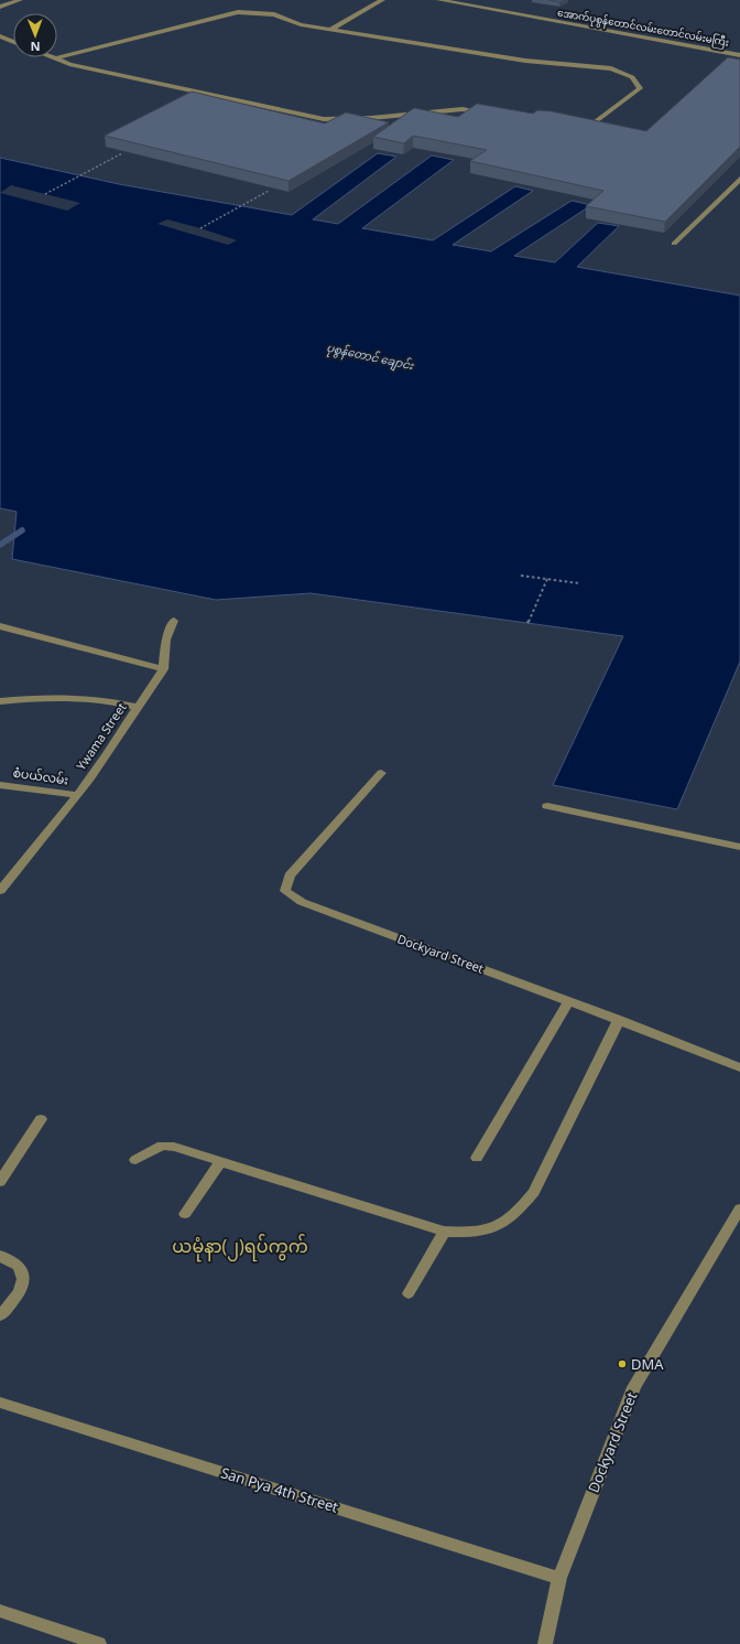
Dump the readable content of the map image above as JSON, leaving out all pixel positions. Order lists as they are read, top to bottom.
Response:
{
  "streets": {
    "street": [
      "အောက်ပုစွန်တောင်လမ်းတောင်လမ်းမကြီး",
      "Ywama Street",
      "စံပယ်လမ်း",
      "Dockyard Street",
      "San Pya 4th Street"
    ]
  },
  "crossings": [
    ["Ywama Street", "စံပယ်လမ်း"],
    ["Dockyard Street", "San Pya 4th Street"]
  ],
  "districts": ["ယမုံနာ(၂)ရပ်ကွက်"],
  "water": ["ပုစွန်တောင် ချောင်း"],
  "places": ["DMA"],
  "north": "bottom"
}
